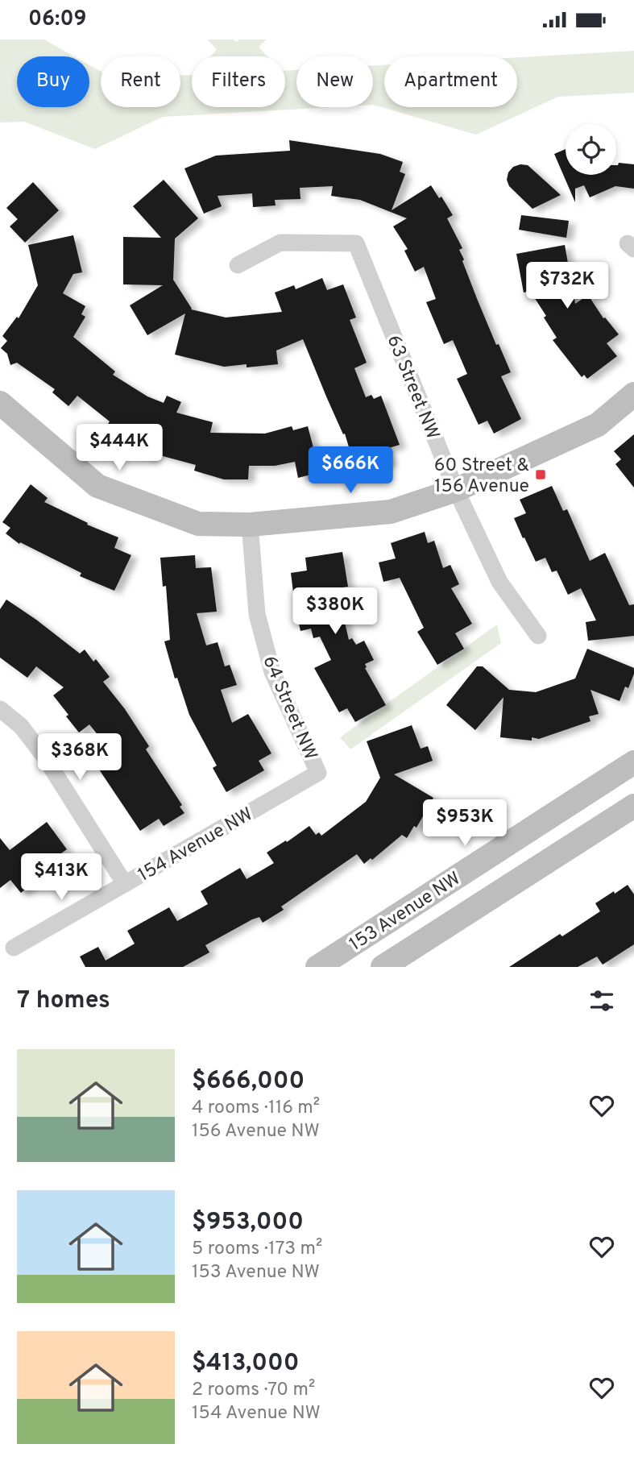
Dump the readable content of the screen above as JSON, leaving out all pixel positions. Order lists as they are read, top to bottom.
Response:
{
  "streets": {
    "street": [
      "63 Street NW",
      "64 Street NW",
      "154 Avenue NW",
      "153 Avenue NW"
    ]
  },
  "crossings": [
    ["64 Street NW", "154 Avenue NW"]
  ],
  "places": {
    "transit": ["60 Street & 156 Avenue"]
  },
  "page": {
    "status": "06:09",
    "chip": [
      "Buy",
      "Rent",
      "Filters",
      "New",
      "Apartment"
    ],
    "price": [
      "$732K",
      "$444K",
      "$666K",
      "$380K",
      "$368K",
      "$953K",
      "$413K"
    ],
    "heading": "7 homes",
    "list": [
      {
        "name": "$666,000",
        "note": "4 rooms · 116 m² · 156 Avenue NW"
      },
      {
        "name": "$953,000",
        "note": "5 rooms · 173 m² · 153 Avenue NW"
      },
      {
        "name": "$413,000",
        "note": "2 rooms · 70 m² · 154 Avenue NW"
      }
    ]
  }
}
